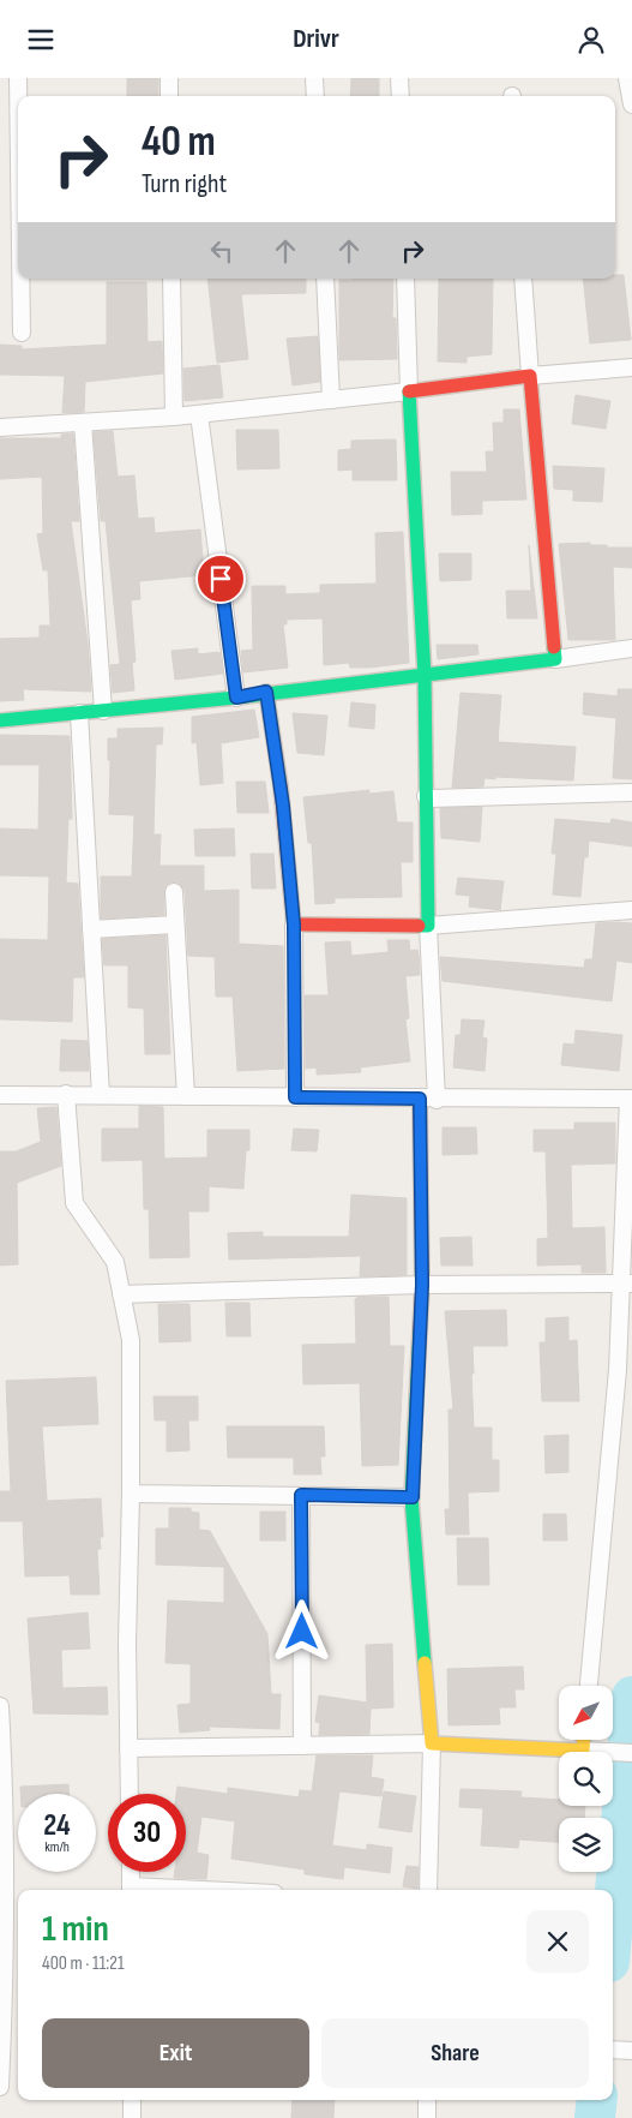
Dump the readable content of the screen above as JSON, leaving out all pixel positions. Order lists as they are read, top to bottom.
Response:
{
  "north": "bottom left",
  "page": {
    "header": "Drivr",
    "turn": ["40 m", "Turn right"],
    "speed": "24 km/h",
    "limit": "30",
    "heading": ["1 min", "400 m · 11:21"],
    "buttons": ["Exit", "Share"]
  }
}
